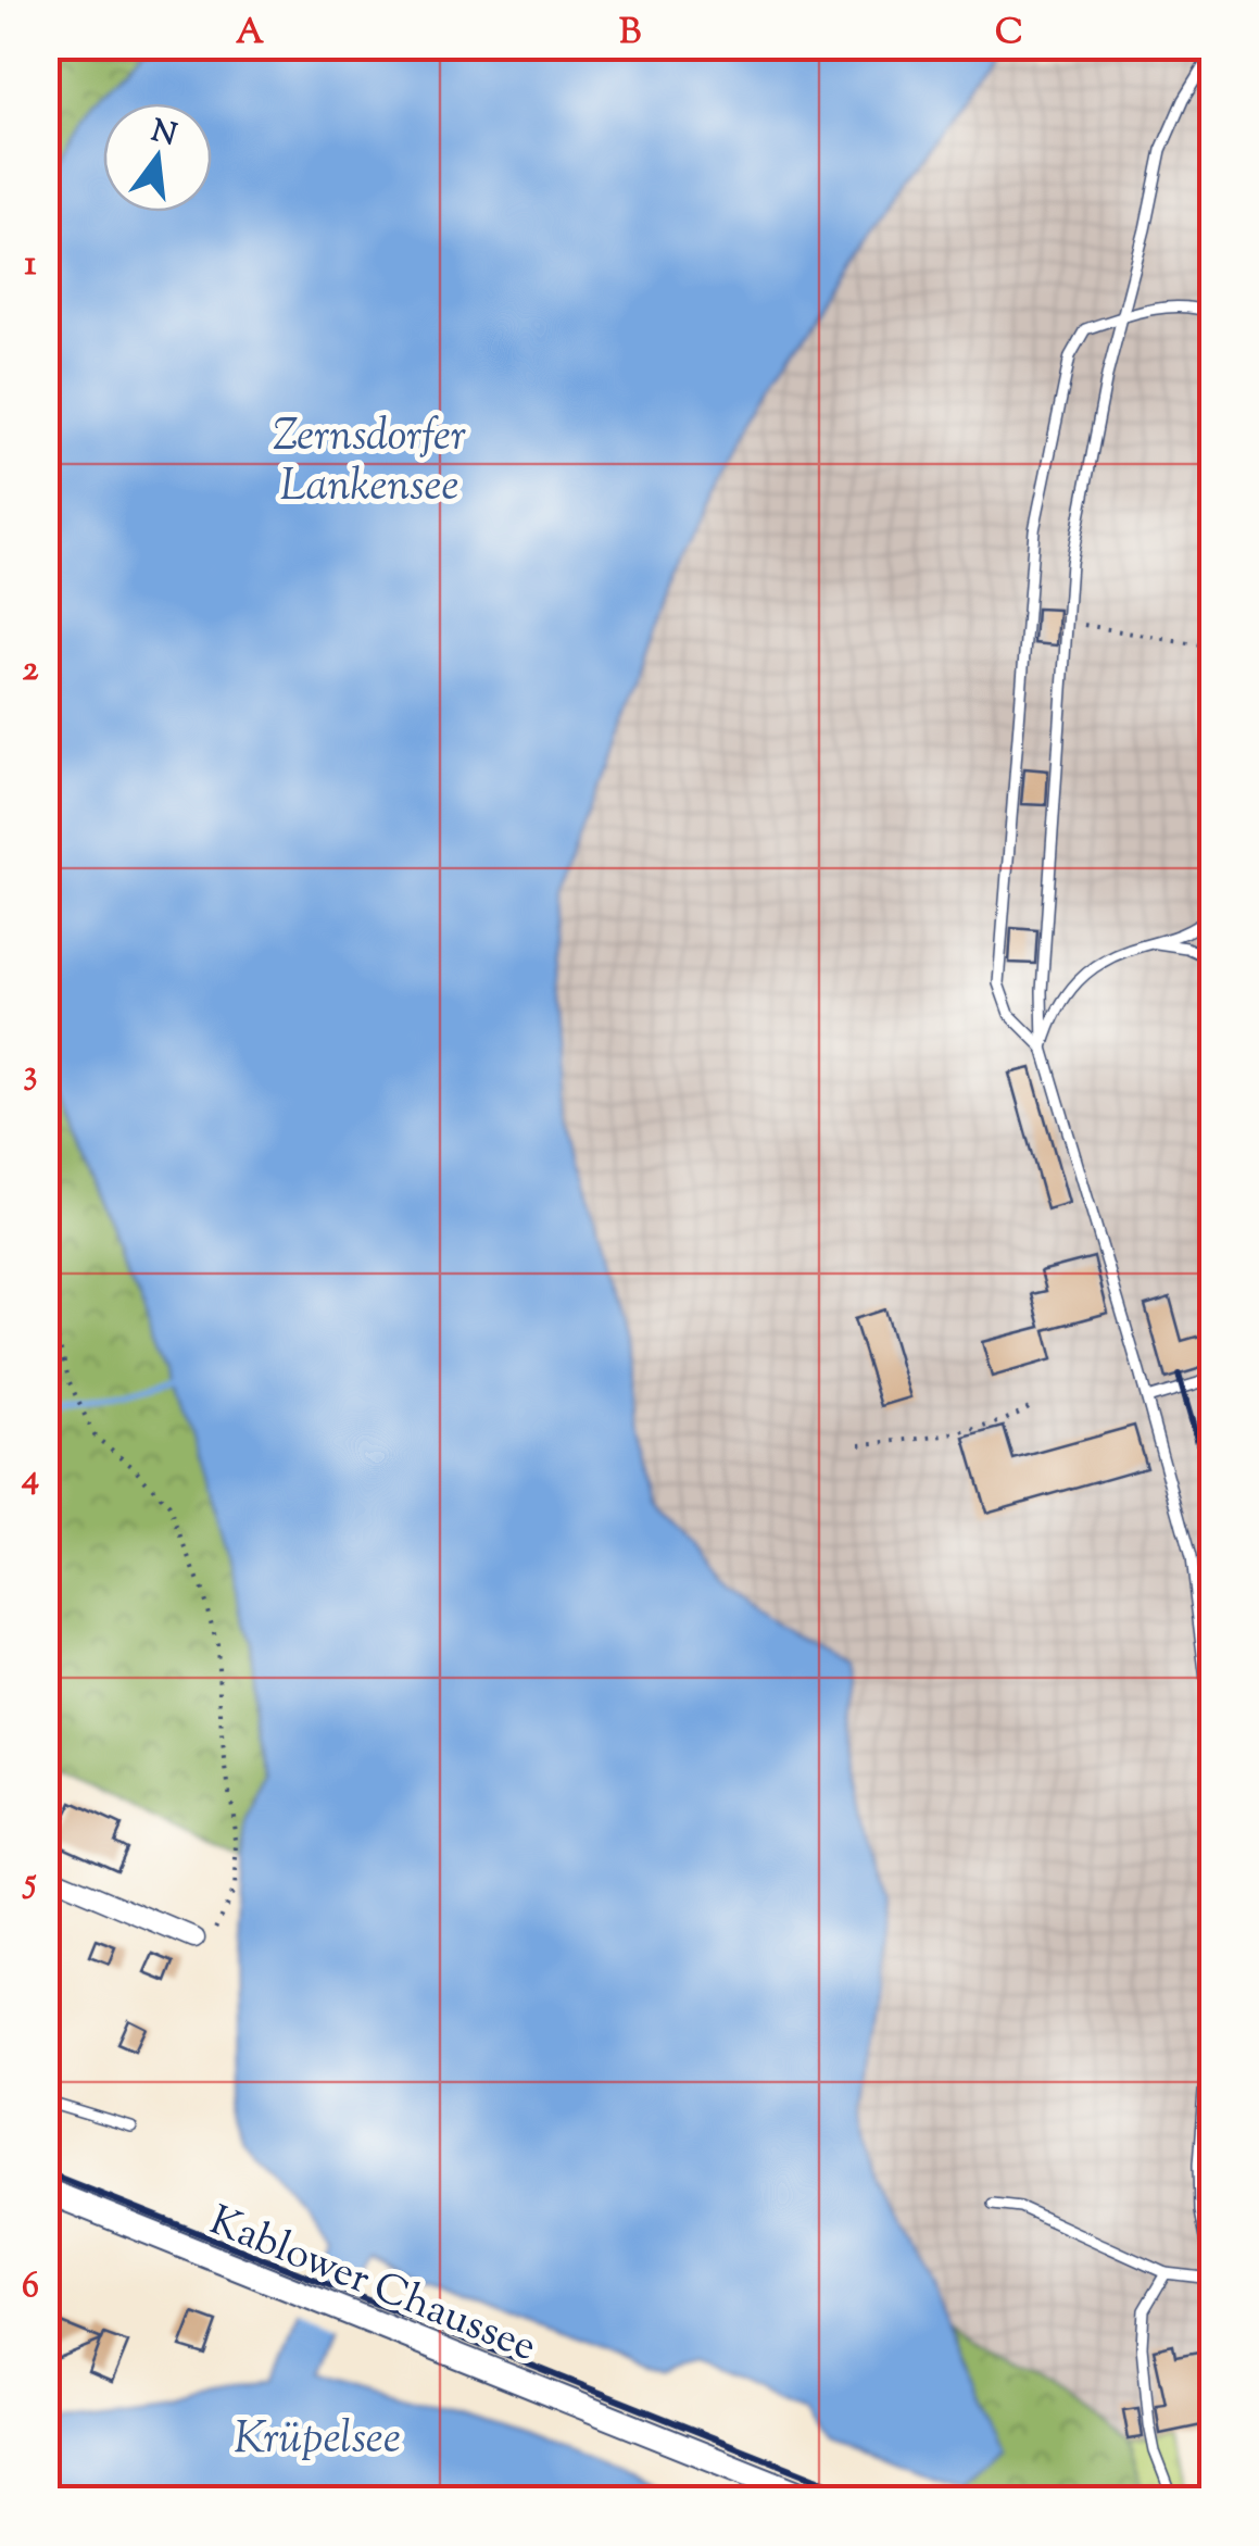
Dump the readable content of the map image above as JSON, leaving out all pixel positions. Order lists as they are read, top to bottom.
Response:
{
  "streets": {
    "street": ["Kablower Chaussee"]
  },
  "water": ["Zernsdorfer Lankensee", "Krüpelsee"],
  "north": "top",
  "grid": {
    "columns": ["A", "B", "C"],
    "rows": [
      "1",
      "2",
      "3",
      "4",
      "5",
      "6"
    ]
  }
}
